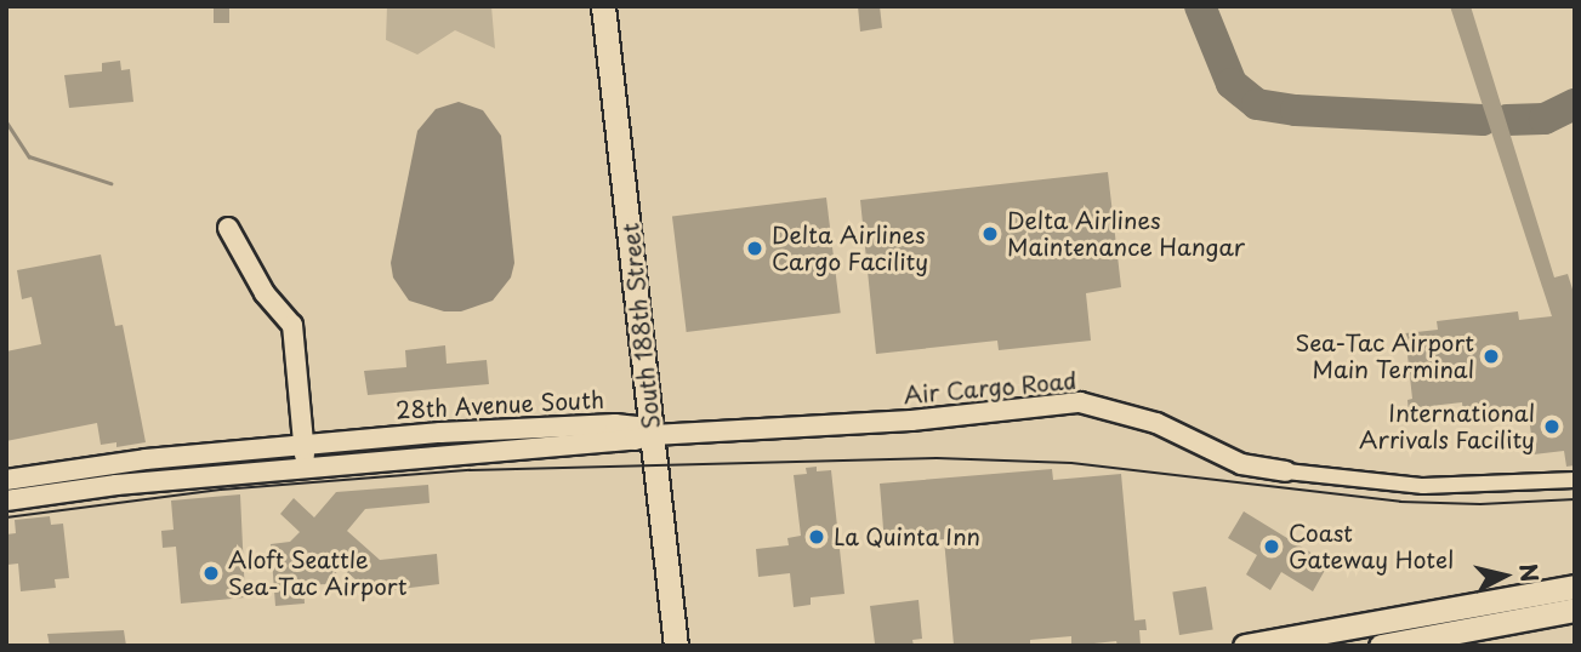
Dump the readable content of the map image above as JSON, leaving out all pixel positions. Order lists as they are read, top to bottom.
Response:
{
  "streets": {
    "main road": ["South 188th Street", "Air Cargo Road", "28th Avenue South"]
  },
  "crossings": [
    ["South 188th Street", "Air Cargo Road"],
    ["South 188th Street", "28th Avenue South"],
    ["Air Cargo Road", "28th Avenue South"]
  ],
  "places": [
    "Delta Airlines Maintenance Hangar",
    "Delta Airlines Cargo Facility",
    "Sea-Tac Airport Main Terminal",
    "International Arrivals Facility",
    "La Quinta Inn",
    "Coast Gateway Hotel",
    "Aloft Seattle Sea-Tac Airport"
  ],
  "north": "right"
}
